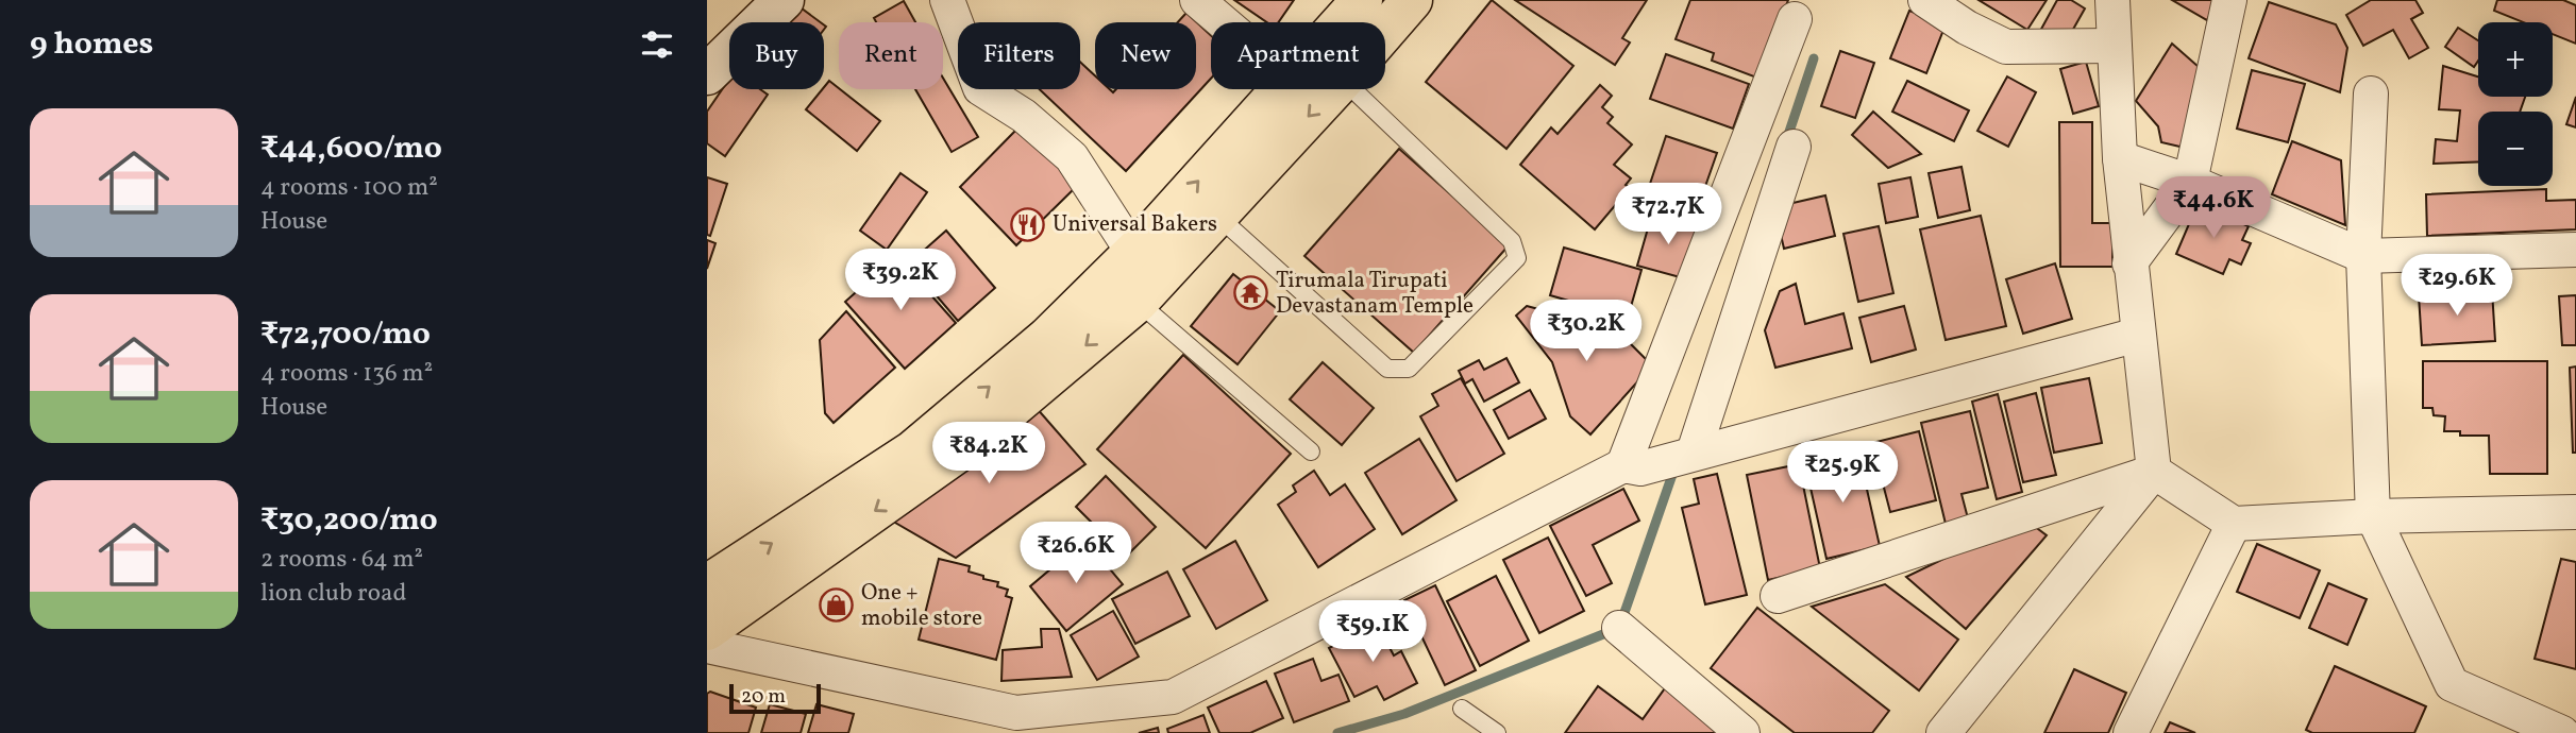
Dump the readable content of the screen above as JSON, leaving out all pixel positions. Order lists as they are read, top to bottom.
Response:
{
  "places": {
    "restaurant": ["Universal Bakers"],
    "temple": ["Tirumala Tirupati Devastanam Temple"],
    "shop": ["One + mobile store"]
  },
  "scale_bar": "20 m",
  "page": {
    "heading": "9 homes",
    "map_buttons": ["+", "−"],
    "chip": [
      "Buy",
      "Rent",
      "Filters",
      "New",
      "Apartment"
    ],
    "list": [
      {
        "name": "₹44,600/mo",
        "note": "4 rooms · 100 m² · House"
      },
      {
        "name": "₹72,700/mo",
        "note": "4 rooms · 136 m² · House"
      },
      {
        "name": "₹30,200/mo",
        "note": "2 rooms · 64 m² · lion club road"
      }
    ],
    "price": [
      "₹44.6K",
      "₹72.7K",
      "₹39.2K",
      "₹29.6K",
      "₹30.2K",
      "₹84.2K",
      "₹25.9K",
      "₹26.6K",
      "₹59.1K"
    ],
    "scale": "20 m"
  }
}
